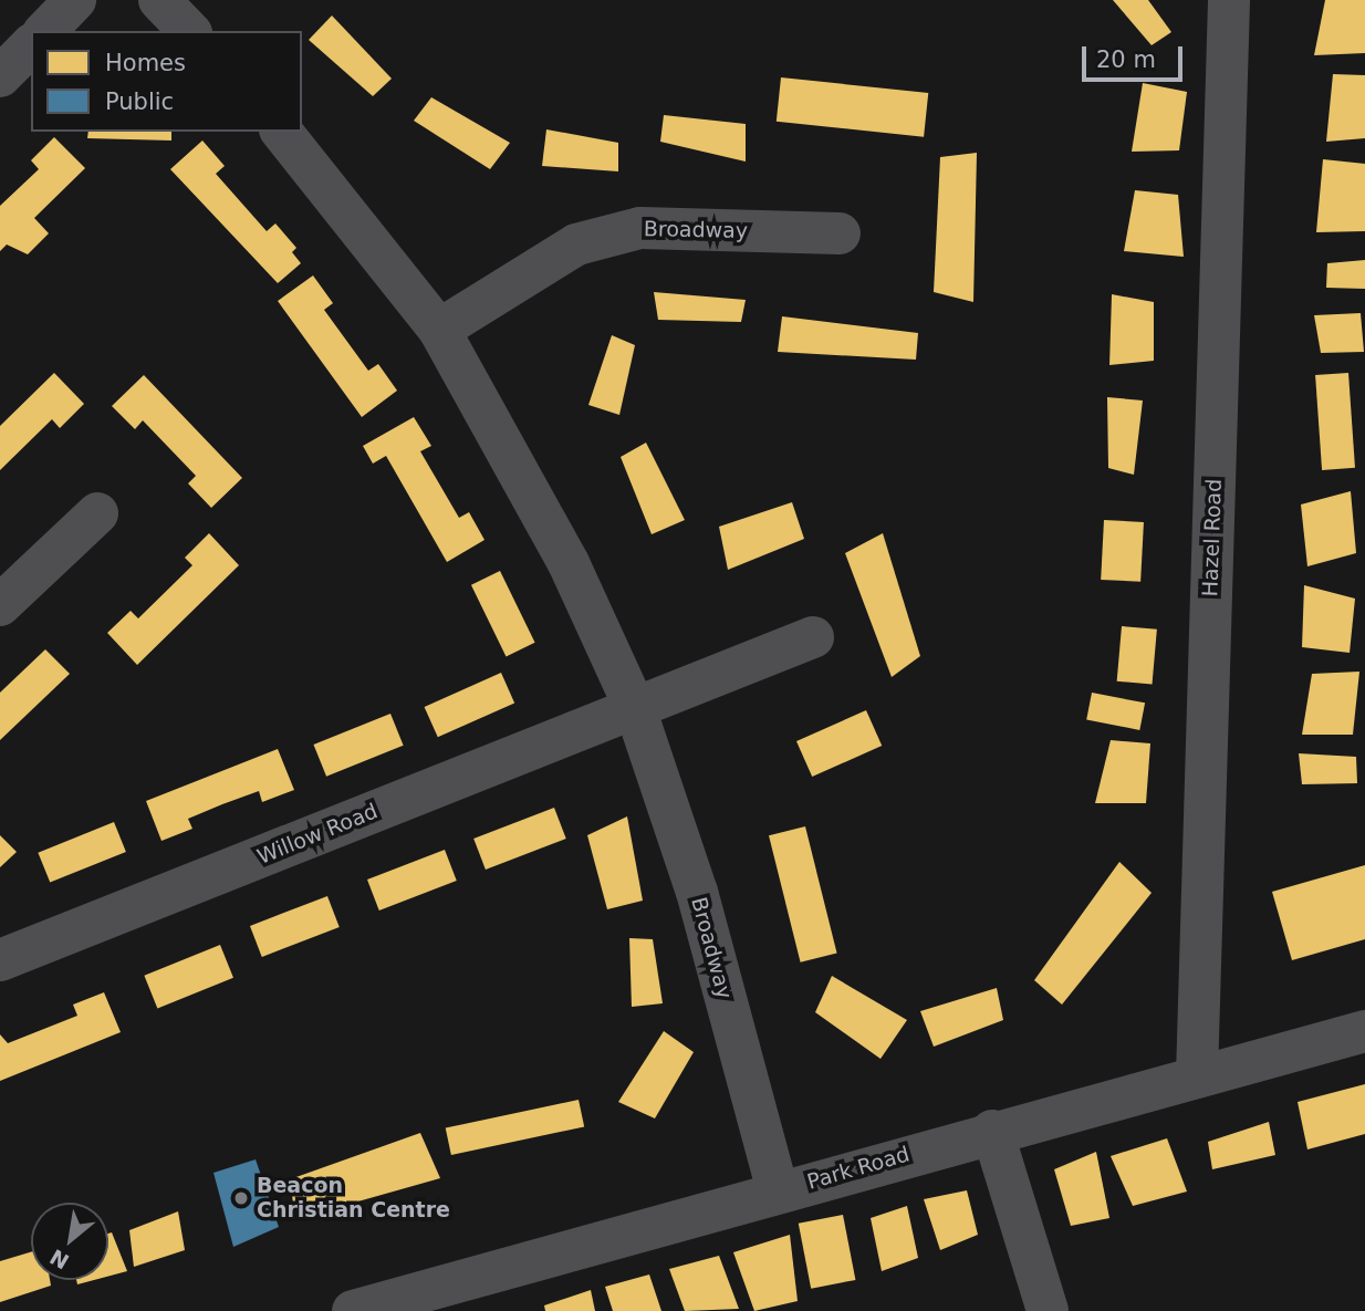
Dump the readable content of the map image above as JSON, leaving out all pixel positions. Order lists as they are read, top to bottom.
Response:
{
  "streets": {
    "street": [
      "Broadway",
      "Hazel Road",
      "Willow Road",
      "Park Road"
    ]
  },
  "crossings": [
    ["Broadway", "Willow Road"],
    ["Broadway", "Park Road"],
    ["Hazel Road", "Park Road"]
  ],
  "places": ["Beacon Christian Centre"],
  "legend": ["Homes", "Public"],
  "scale_bar": "20 m",
  "north": "bottom left"
}
